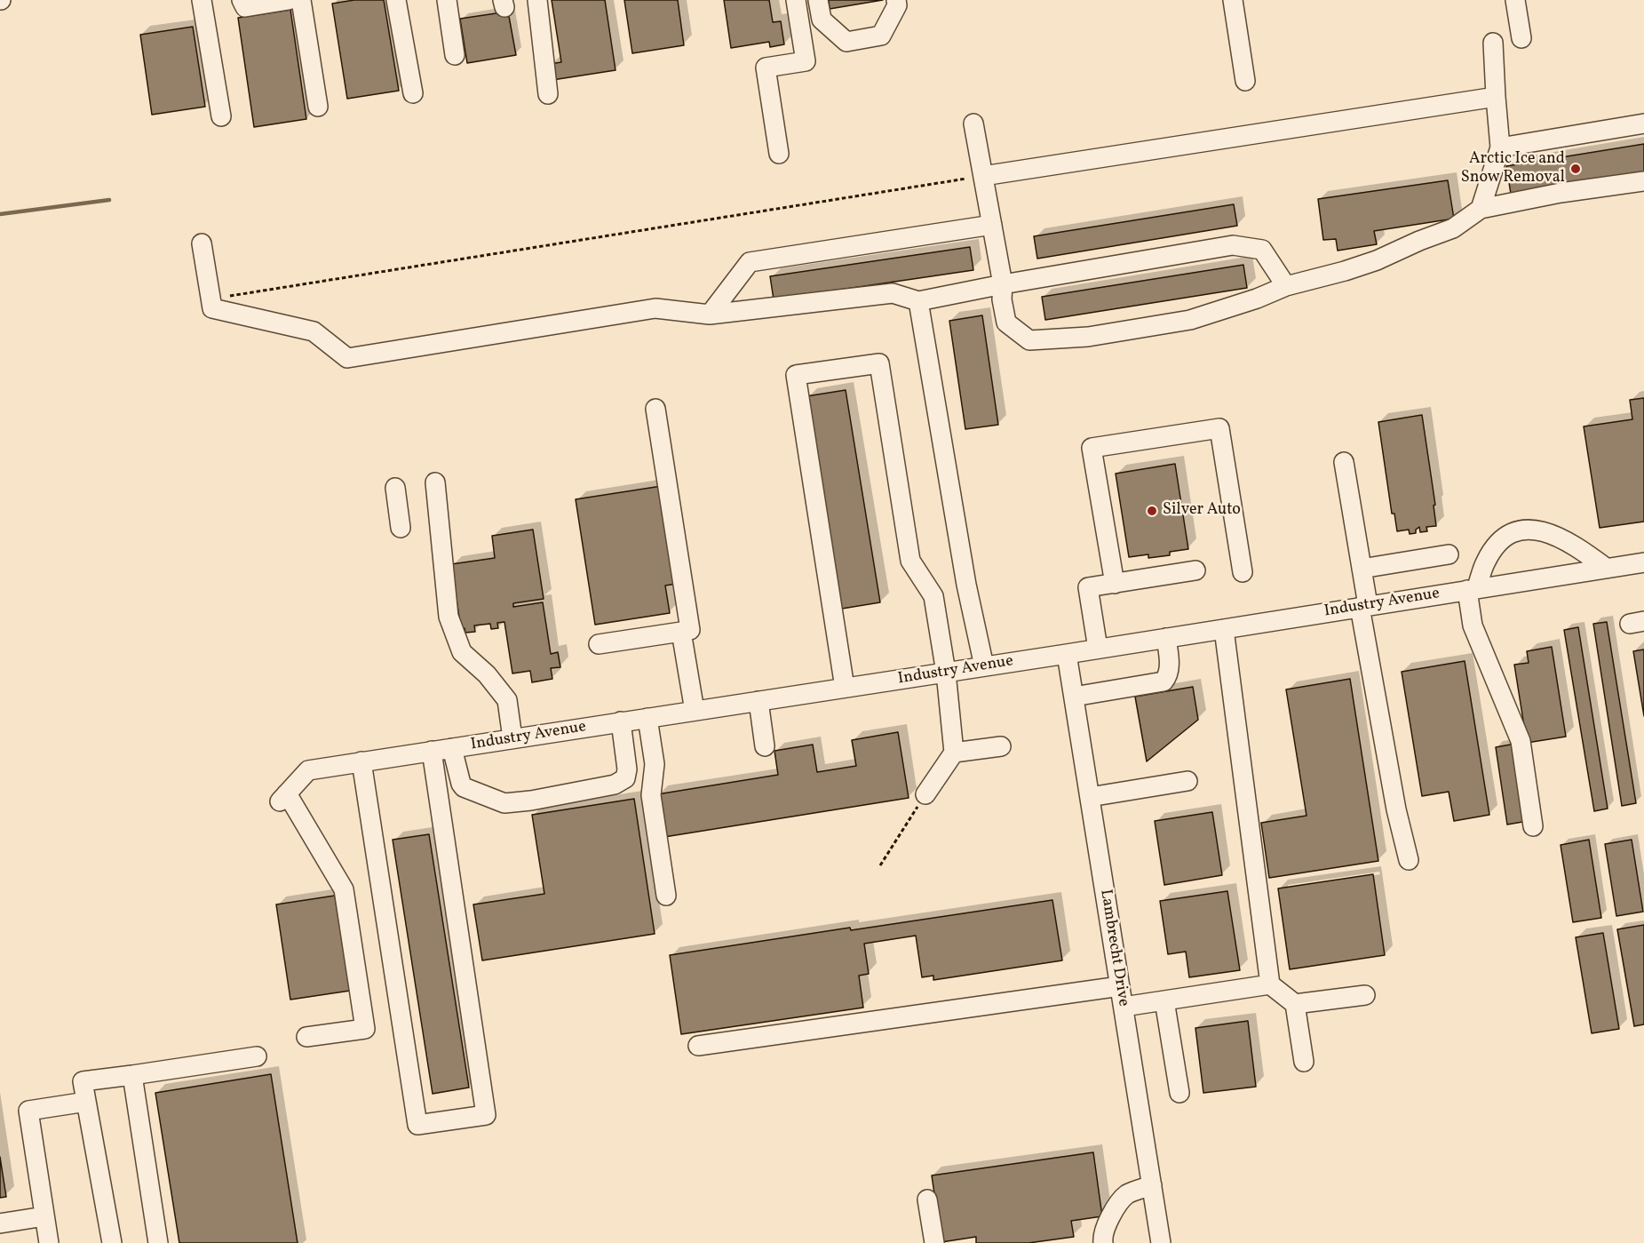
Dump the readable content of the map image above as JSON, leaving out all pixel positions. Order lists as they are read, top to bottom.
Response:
{
  "streets": {
    "street": ["Industry Avenue", "Lambrecht Drive"]
  },
  "crossings": [
    ["Industry Avenue", "Lambrecht Drive"]
  ],
  "places": ["Arctic Ice and Snow Removal", "Silver Auto"]
}
